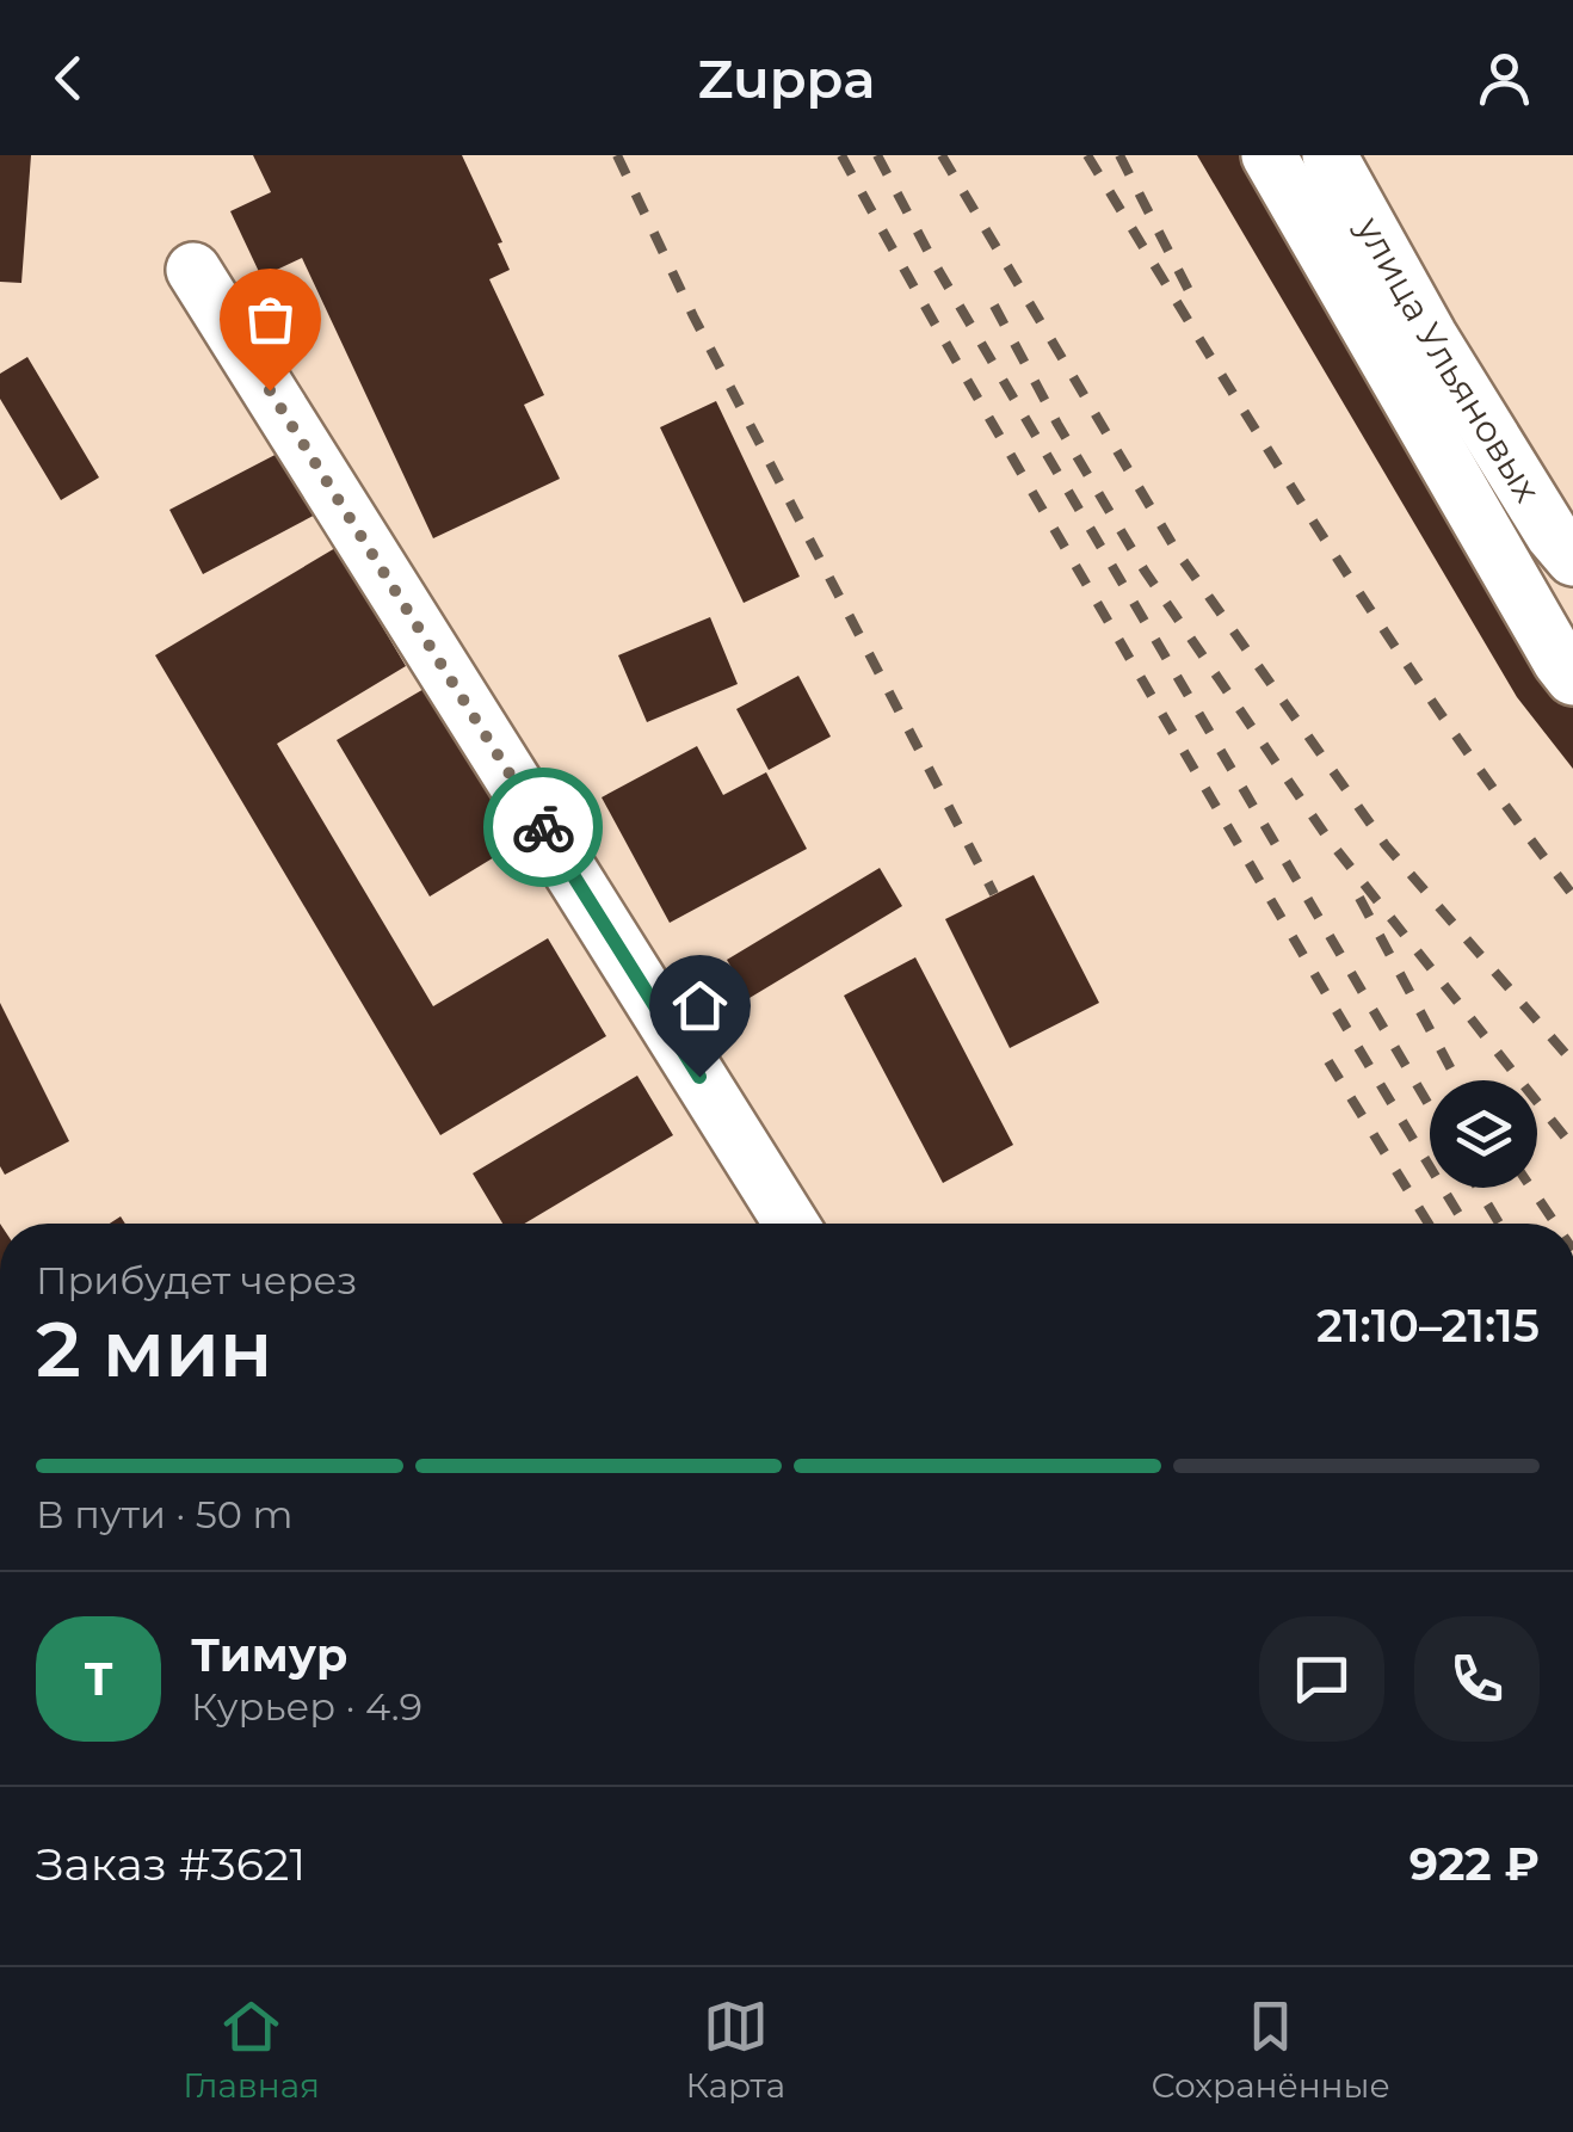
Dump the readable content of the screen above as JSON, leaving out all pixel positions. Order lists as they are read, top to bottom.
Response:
{
  "streets": {
    "street": ["улица Ульяновых"]
  },
  "page": {
    "header": "Zuppa",
    "heading": ["2 мин", "Прибудет через", "21:10–21:15"],
    "panel": [
      "Тимур",
      "Курьер · 4.9",
      "Заказ #3621",
      "922 ₽"
    ],
    "bar": "В пути · 50 m",
    "round": "Т",
    "tabs": ["Главная", "Карта", "Сохранённые"]
  }
}
